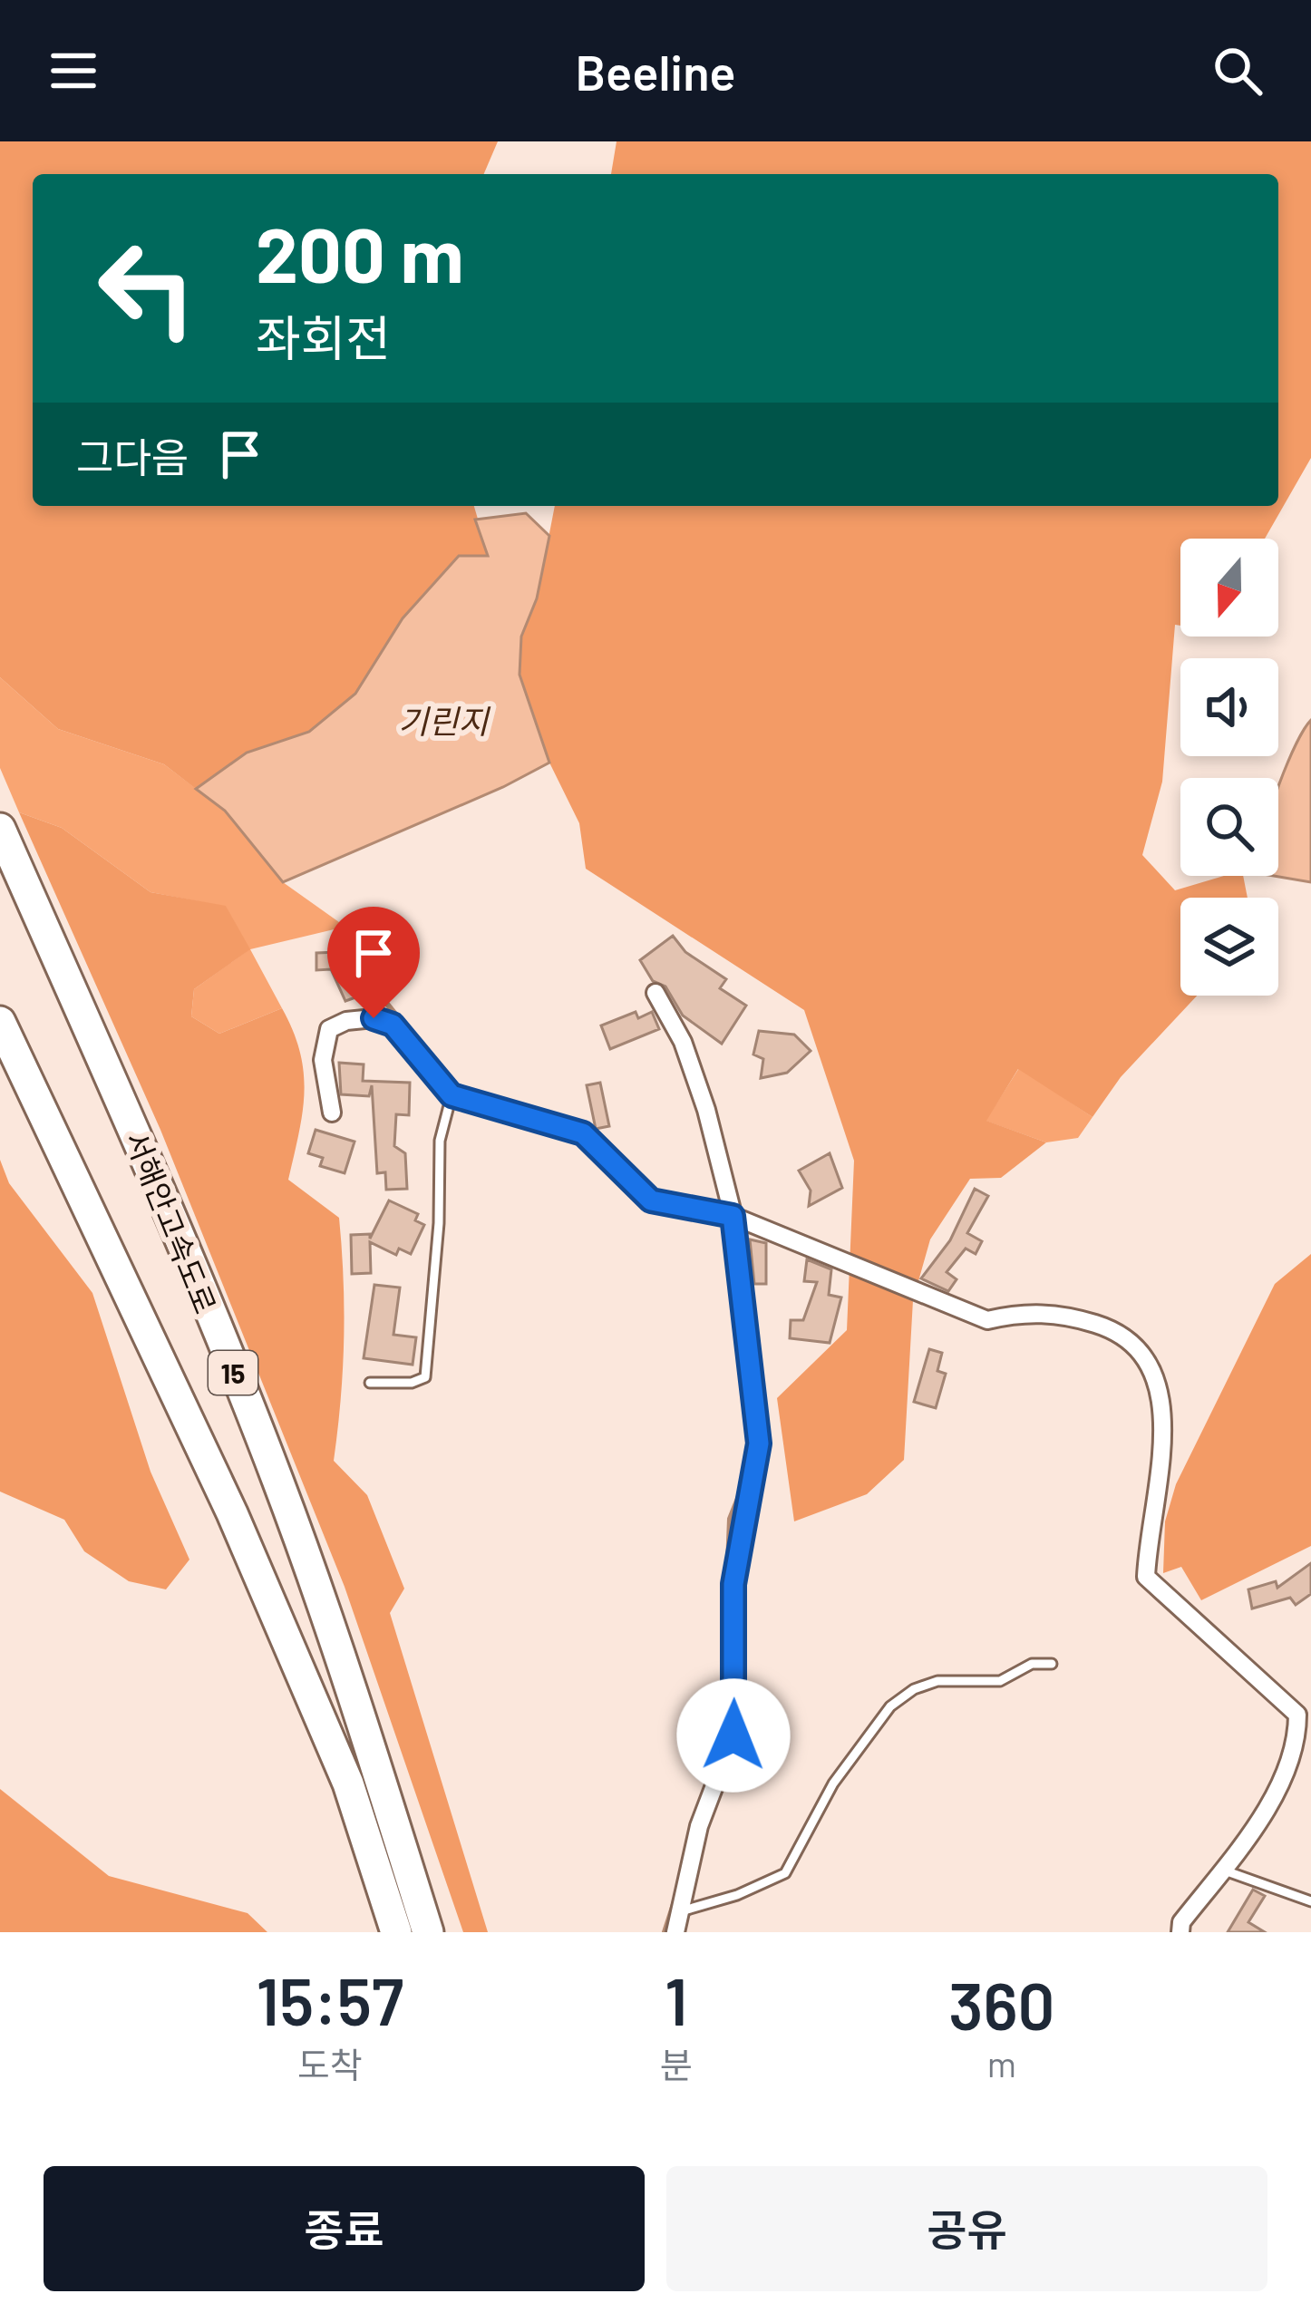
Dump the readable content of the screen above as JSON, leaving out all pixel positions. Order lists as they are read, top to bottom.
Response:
{
  "streets": {
    "highway": ["서해안고속도로", "15"]
  },
  "water": ["기린지"],
  "north": "bottom",
  "page": {
    "header": "Beeline",
    "turn": ["200 m", "좌회전"],
    "then": "그다음",
    "eta": [
      "15:57",
      "도착",
      "1",
      "분",
      "360",
      "m"
    ],
    "buttons": ["종료", "공유"]
  }
}
